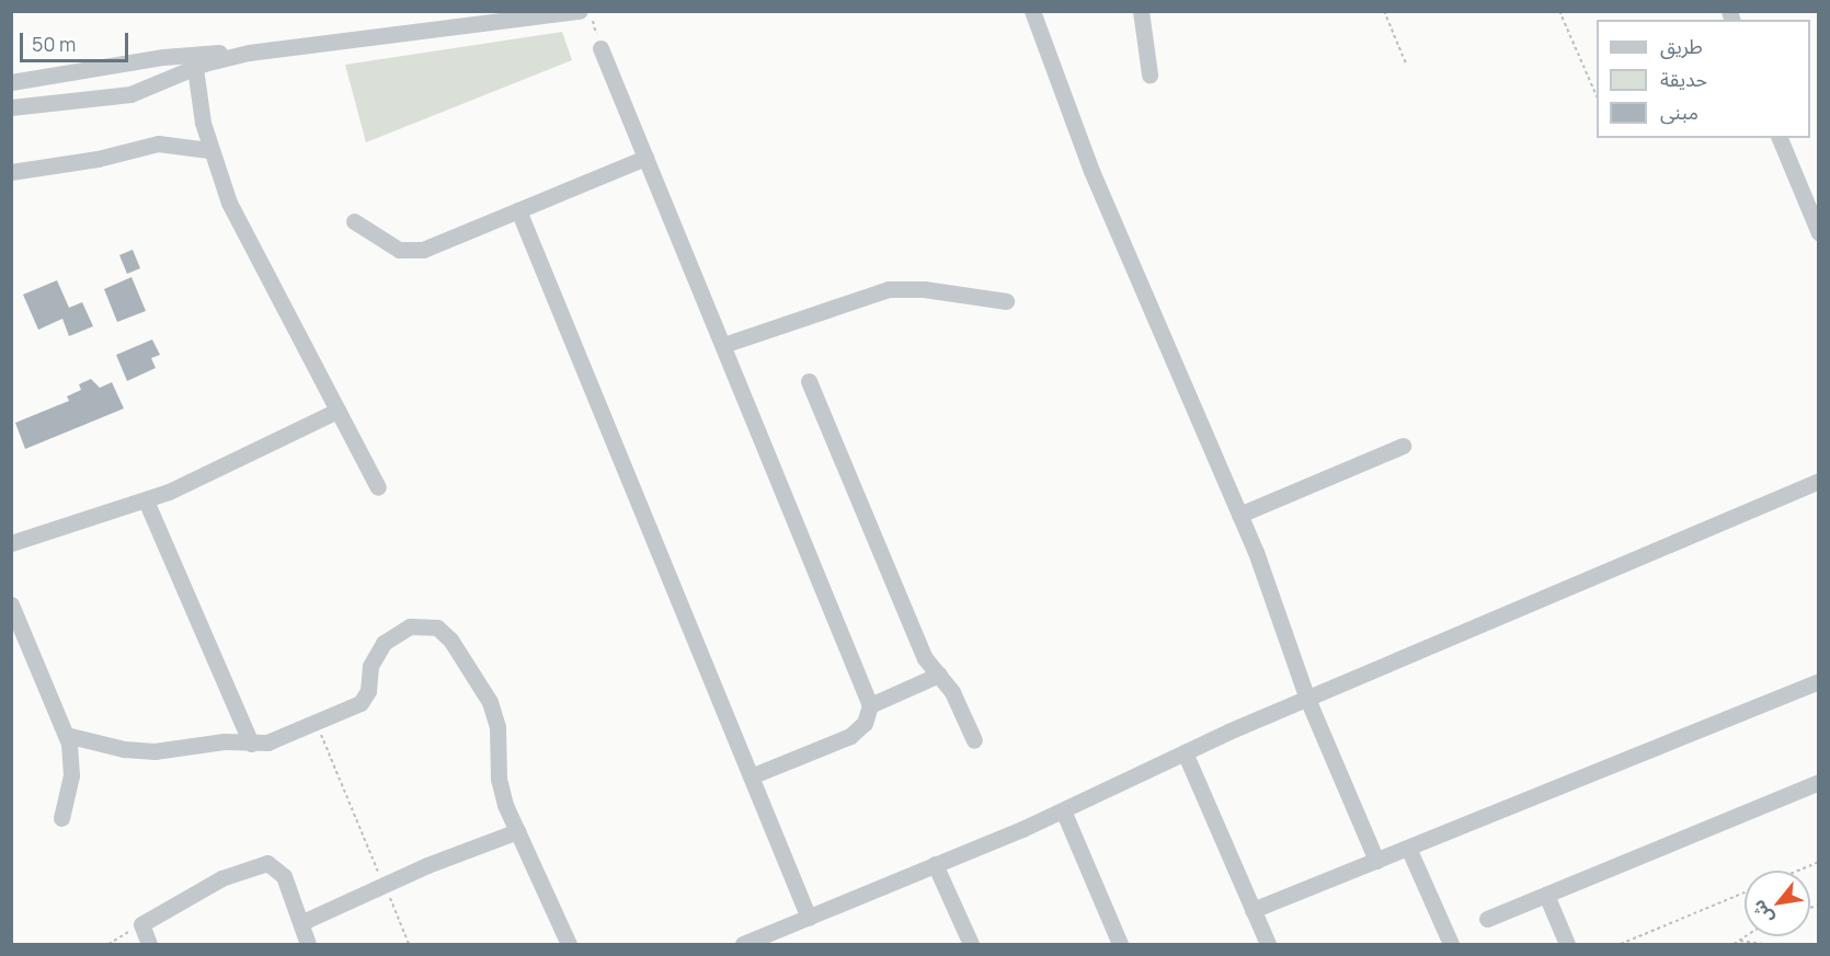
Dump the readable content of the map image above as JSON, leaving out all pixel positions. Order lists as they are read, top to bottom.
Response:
{
  "legend": ["طريق", "حديقة", "مبنى"],
  "scale_bar": "50 m",
  "north": "bottom left"
}
